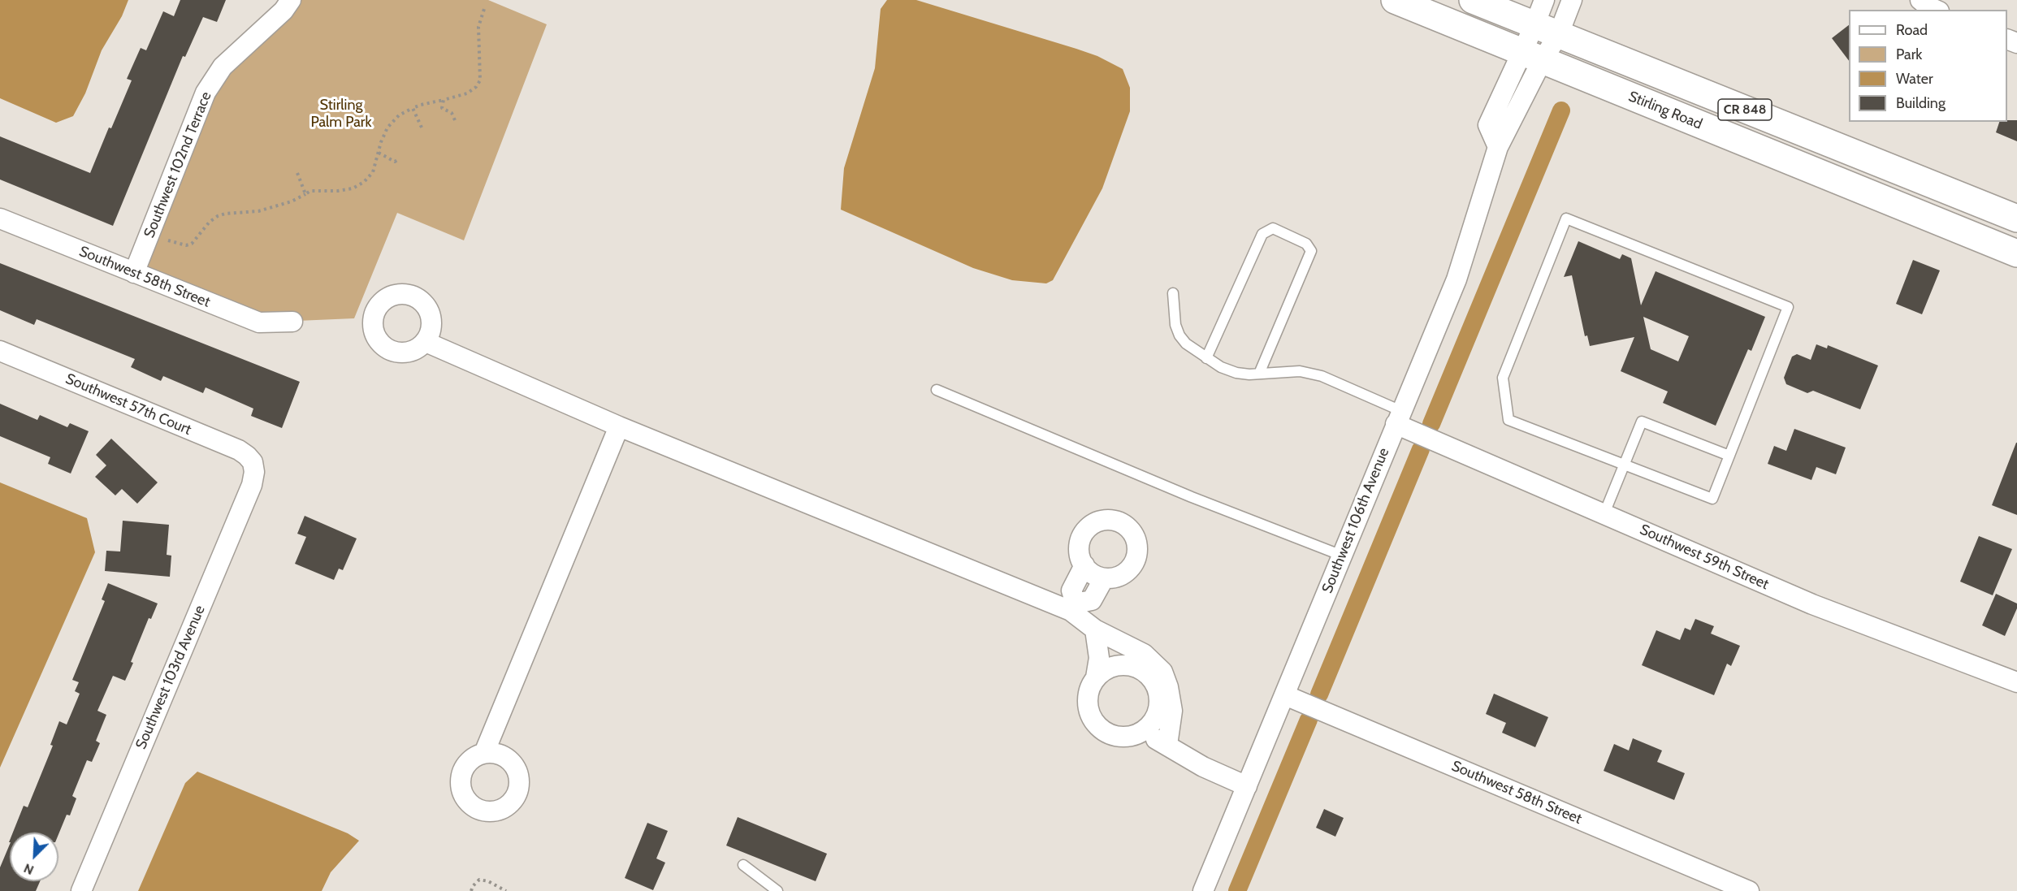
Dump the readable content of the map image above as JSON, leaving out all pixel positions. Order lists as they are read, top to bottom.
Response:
{
  "streets": {
    "main road": ["CR 848", "Stirling Road"],
    "street": [
      "Southwest 102nd Terrace",
      "Southwest 58th Street",
      "Southwest 57th Court",
      "Southwest 106th Avenue",
      "Southwest 59th Street",
      "Southwest 103rd Avenue"
    ]
  },
  "crossings": [
    ["Stirling Road", "Southwest 106th Avenue"],
    ["Southwest 102nd Terrace", "Southwest 58th Street"],
    ["Southwest 58th Street", "Southwest 106th Avenue"],
    ["Southwest 57th Court", "Southwest 103rd Avenue"],
    ["Southwest 106th Avenue", "Southwest 59th Street"]
  ],
  "parks": ["Stirling Palm Park"],
  "legend": [
    "Road",
    "Park",
    "Water",
    "Building"
  ],
  "north": "bottom left"
}
